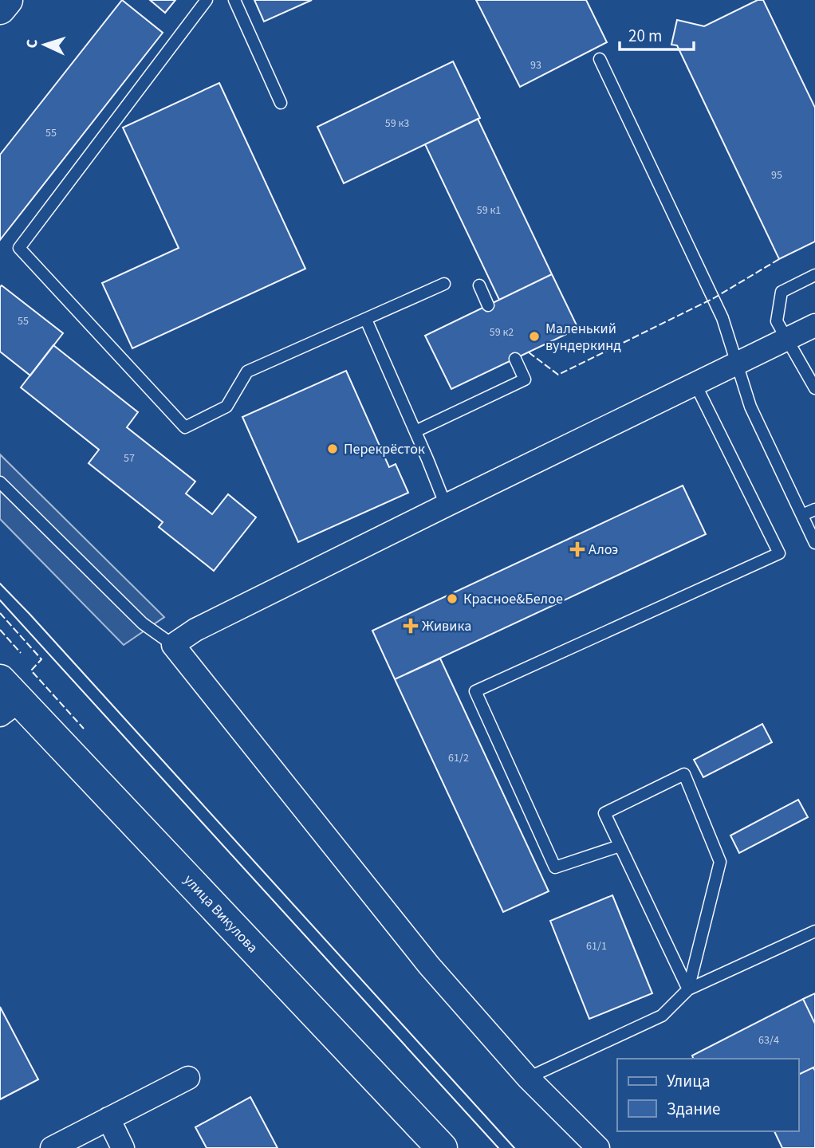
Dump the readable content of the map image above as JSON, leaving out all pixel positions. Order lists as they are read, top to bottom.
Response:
{
  "streets": {
    "street": ["улица Викулова"]
  },
  "places": {
    "other": ["Маленький вундеркинд", "Перекрёсток", "Красное&Белое"],
    "health": ["Алоэ", "Живика"]
  },
  "house_numbers": [
    "93",
    "59 к3",
    "55",
    "95",
    "59 к1",
    "55",
    "59 к2",
    "57",
    "61/2",
    "61/1",
    "63/4"
  ],
  "legend": ["Улица", "Здание"],
  "scale_bar": "20 m",
  "north": "left"
}
